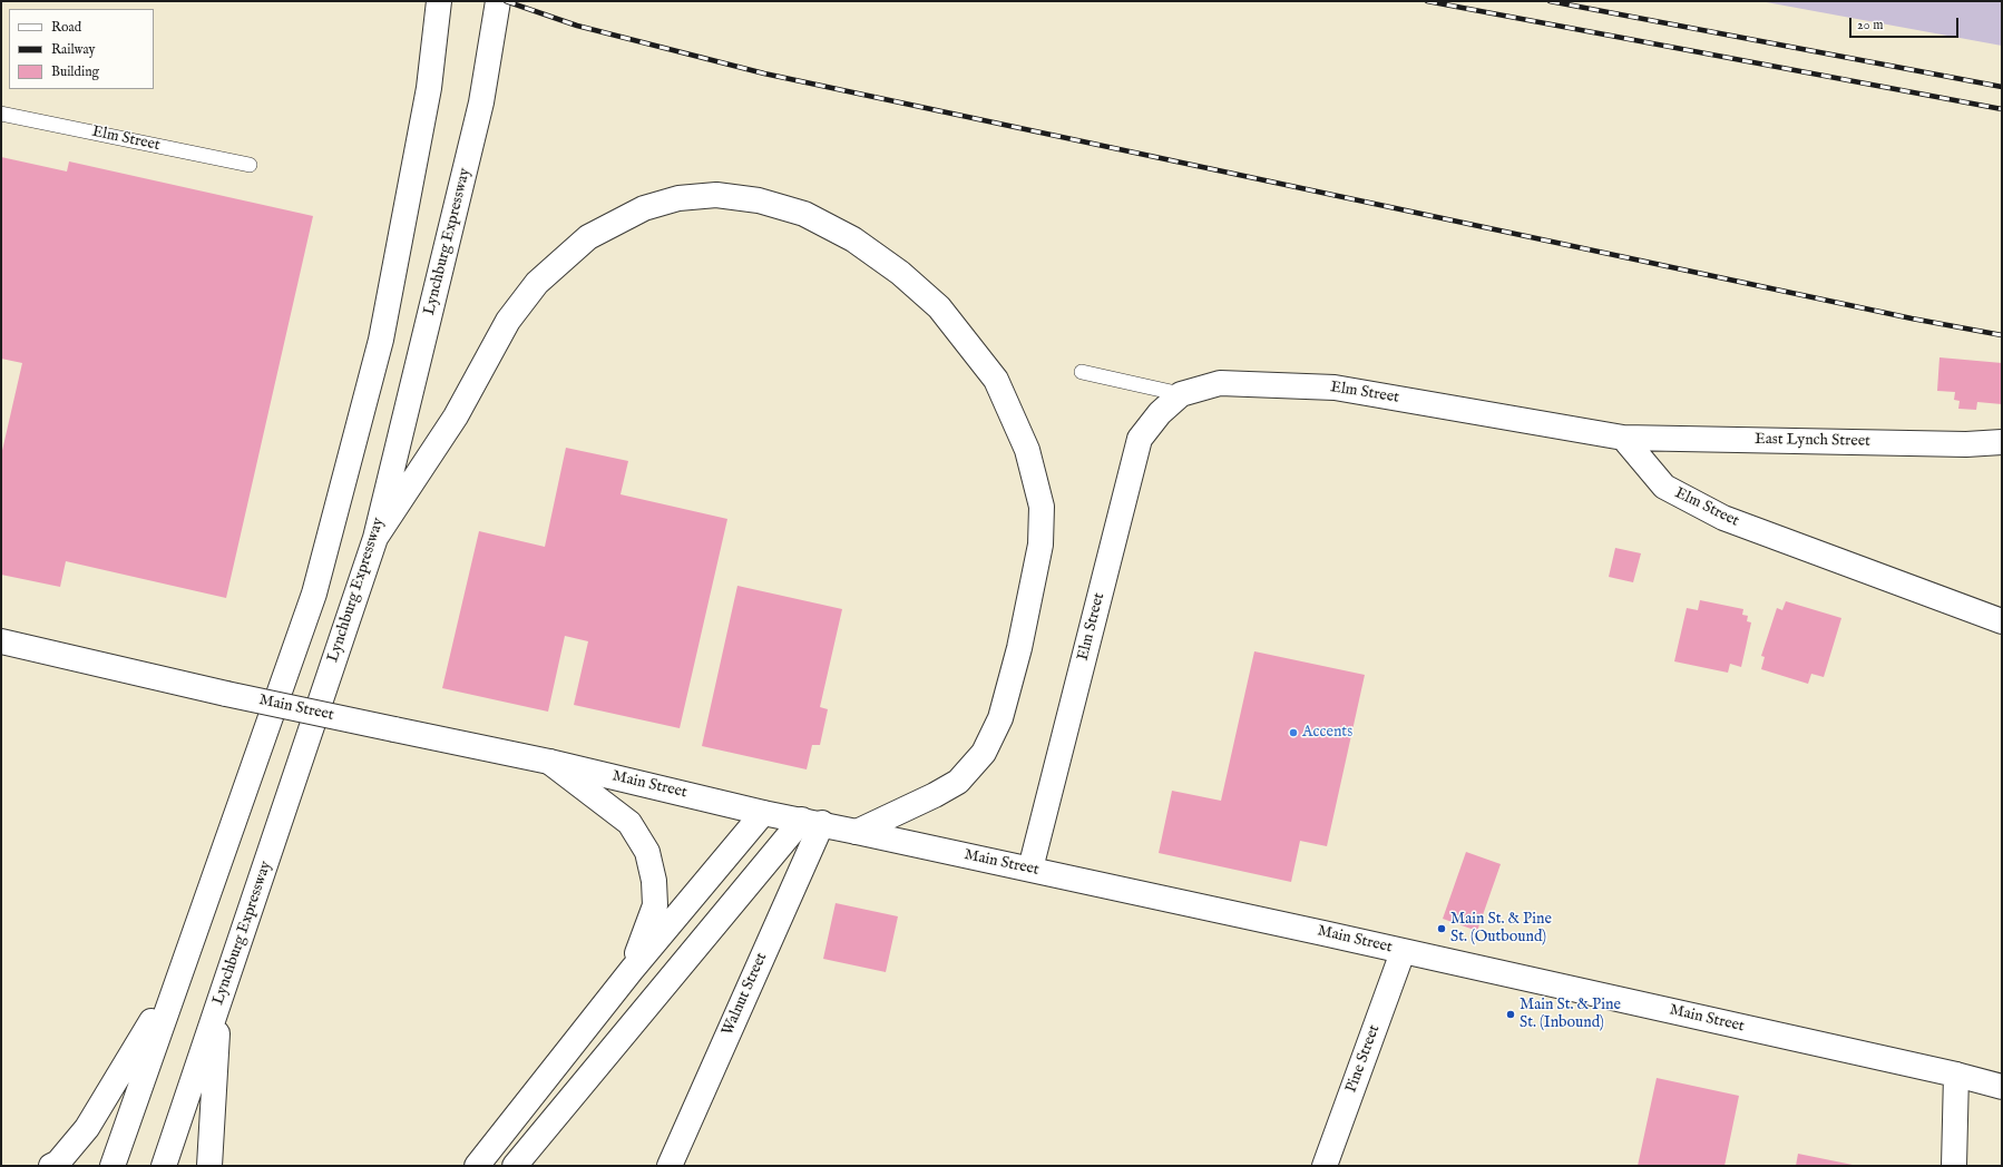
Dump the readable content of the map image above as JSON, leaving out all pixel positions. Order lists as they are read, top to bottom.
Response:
{
  "streets": {
    "main road": [
      "Elm Street",
      "Lynchburg Expressway",
      "East Lynch Street",
      "Main Street",
      "Walnut Street",
      "Pine Street"
    ]
  },
  "crossings": [
    ["Elm Street", "East Lynch Street"],
    ["Elm Street", "Main Street"],
    ["Main Street", "Walnut Street"],
    ["Main Street", "Pine Street"]
  ],
  "places": ["Accents", "Main St. & Pine St. (Outbound)", "Main St. & Pine St. (Inbound)"],
  "legend": ["Road", "Railway", "Building"],
  "scale_bar": "20 m"
}
